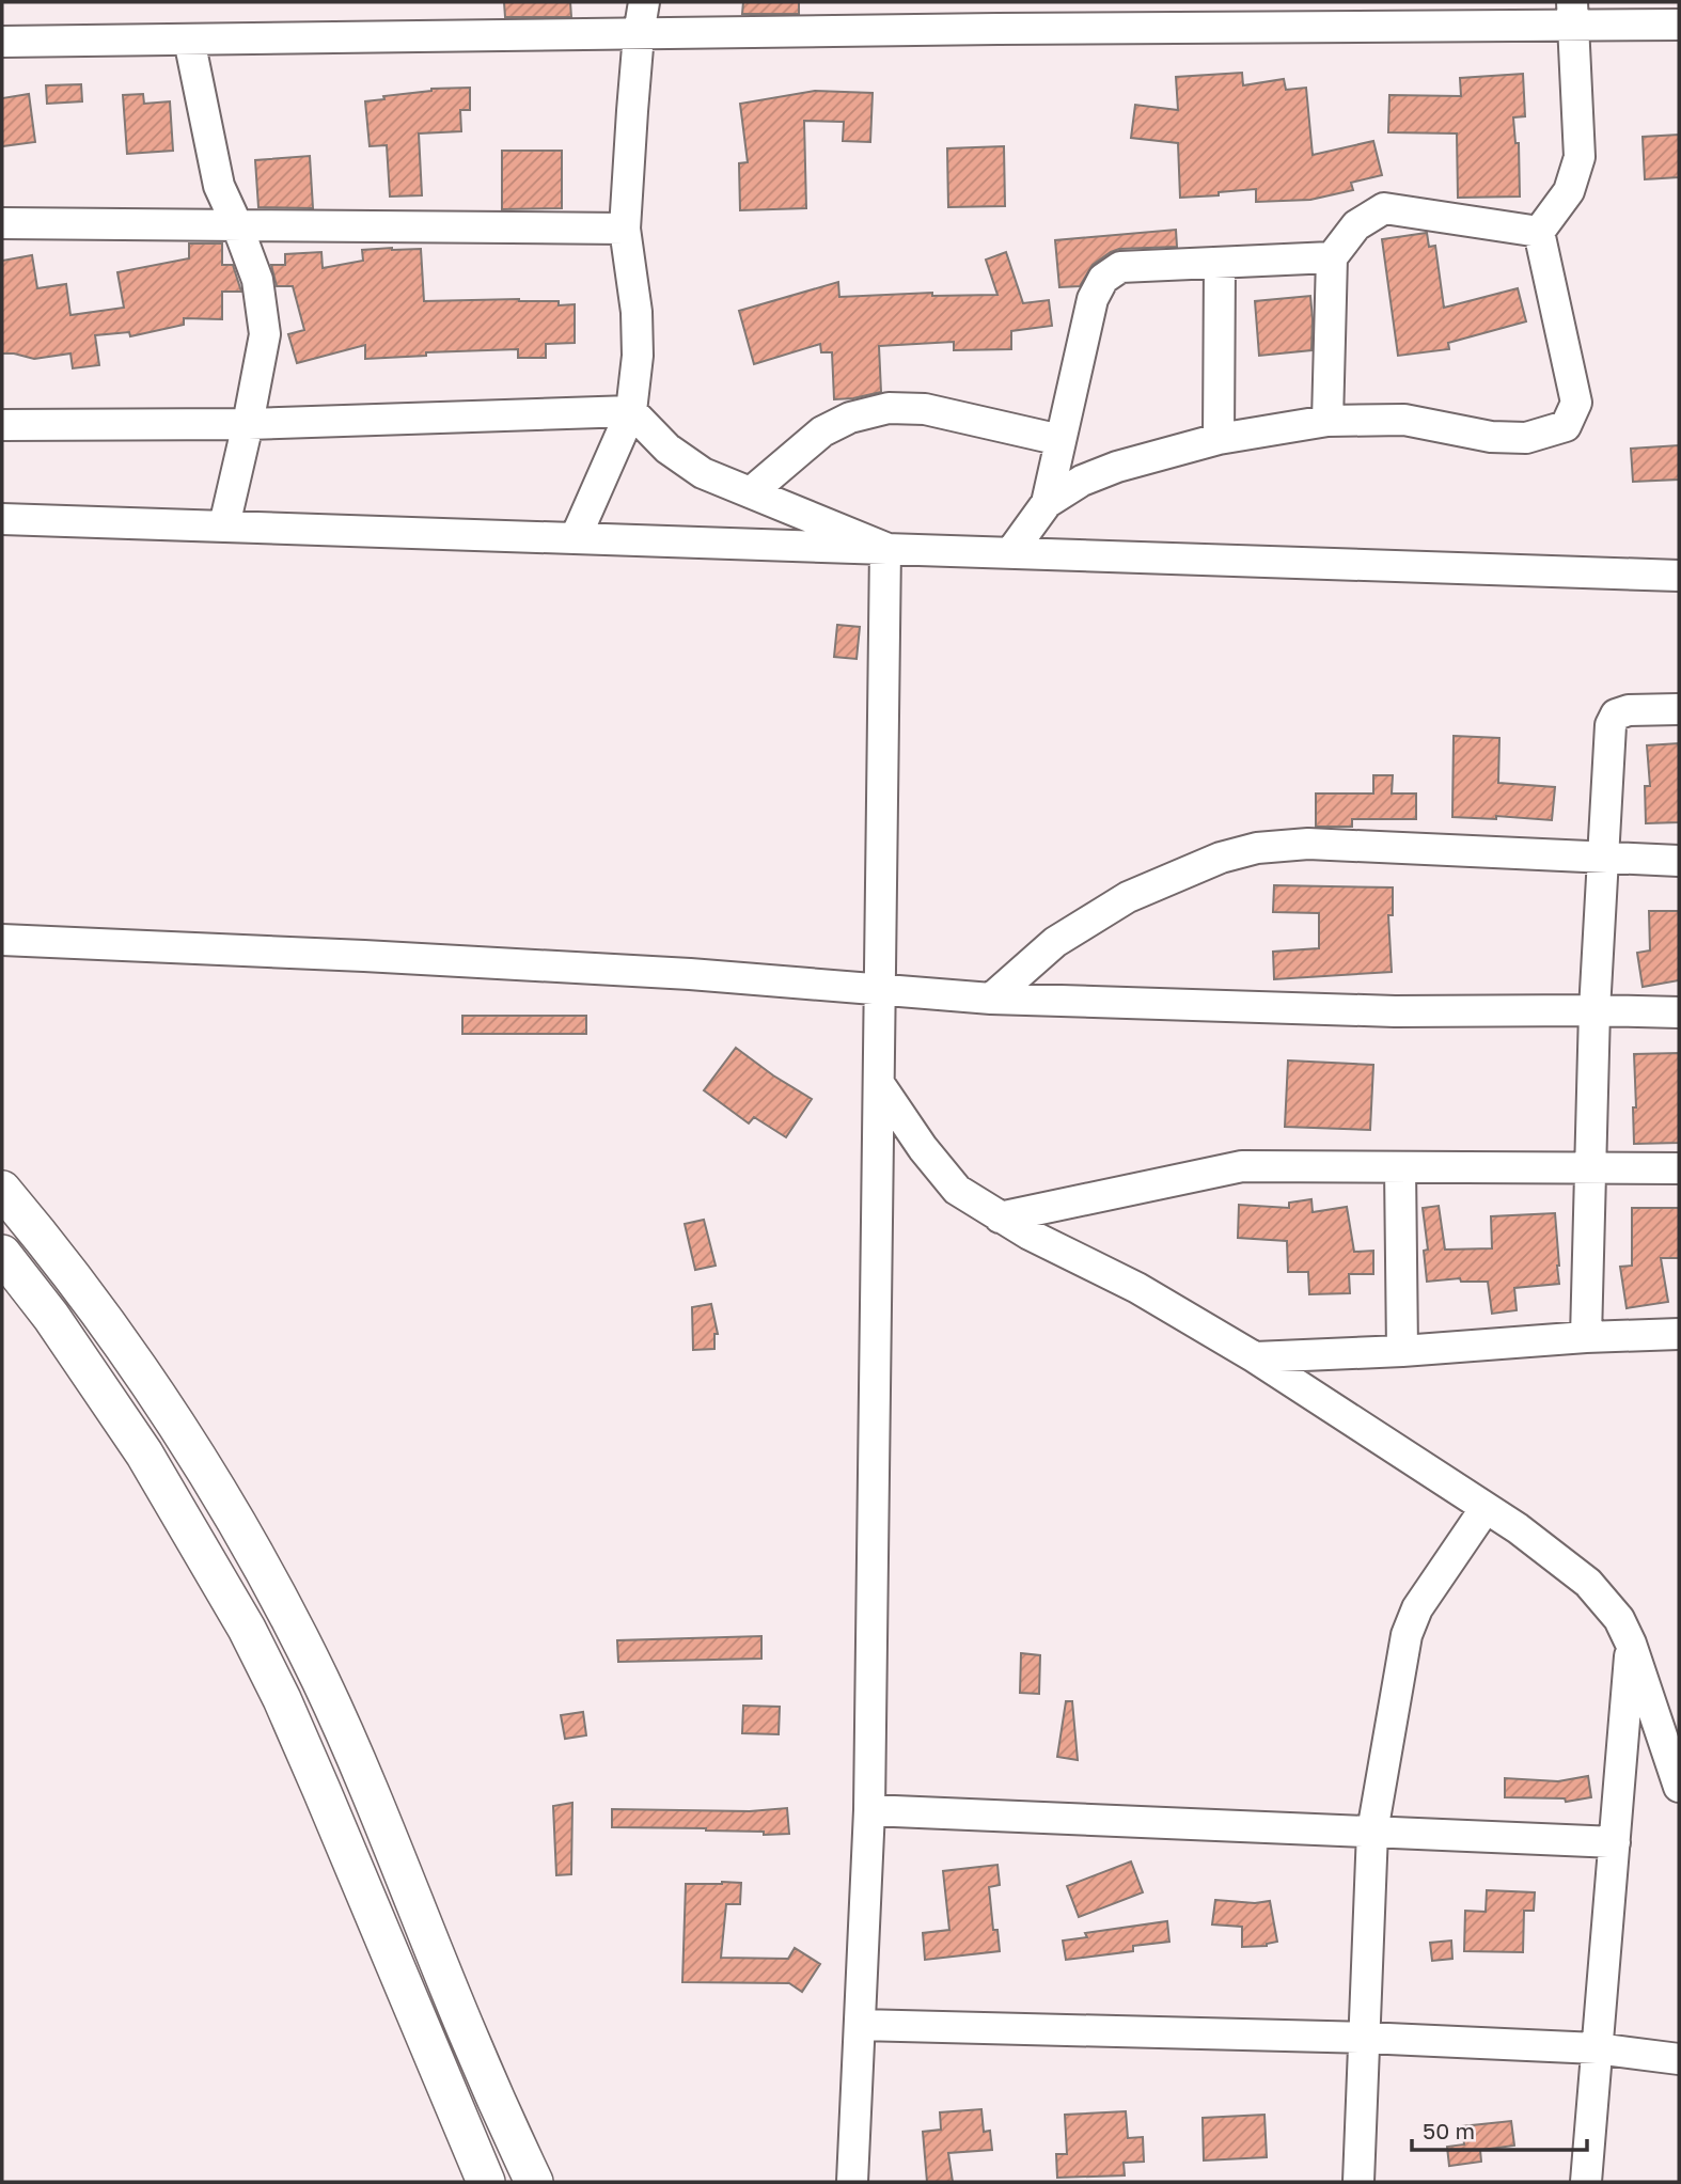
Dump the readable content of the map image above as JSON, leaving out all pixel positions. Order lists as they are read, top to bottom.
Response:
{
  "scale_bar": "50 m"
}
